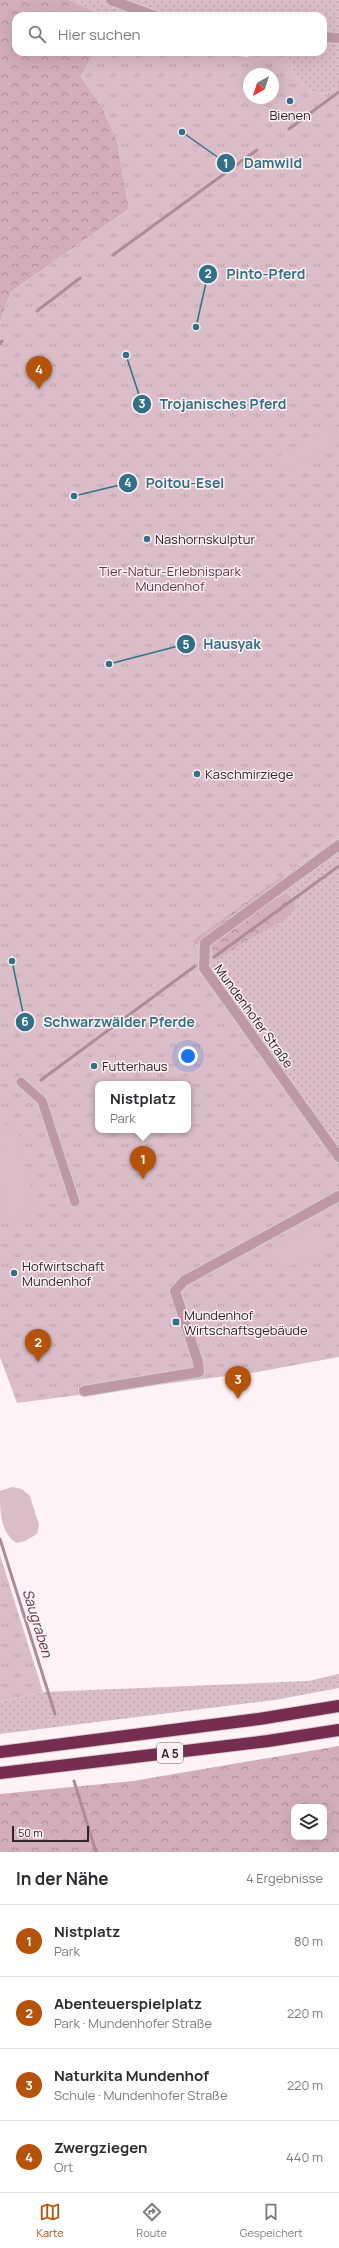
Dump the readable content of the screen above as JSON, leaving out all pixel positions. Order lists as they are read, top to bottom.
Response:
{
  "streets": {
    "highway": ["A 5"],
    "street": ["Mundenhofer Straße"]
  },
  "water": ["Saugraben"],
  "parks": ["Tier-Natur-Erlebnispark Mundenhof"],
  "places": {
    "other": [
      "Bienen",
      "Damwild",
      "Pinto-Pferd",
      "Trojanisches Pferd",
      "Poitou-Esel",
      "Nashornskulptur",
      "Hausyak",
      "Kaschmirziege",
      "Schwarzwälder Pferde",
      "Futterhaus",
      "Hofwirtschaft Mundenhof"
    ],
    "transit": ["Mundenhof Wirtschaftsgebäude"]
  },
  "scale_bar": "50 m",
  "north": "bottom left",
  "page": {
    "search": "Hier suchen",
    "pins": [
      "4",
      "1",
      "2",
      "3"
    ],
    "popup": ["Nistplatz", "Park"],
    "scale": "50 m",
    "heading": ["In der Nähe", "4 Ergebnisse"],
    "list": [
      {
        "mark": "1",
        "name": "Nistplatz",
        "note": "Park",
        "value": "80 m"
      },
      {
        "mark": "2",
        "name": "Abenteuerspielplatz",
        "note": "Park · Mundenhofer Straße",
        "value": "220 m"
      },
      {
        "mark": "3",
        "name": "Naturkita Mundenhof",
        "note": "Schule · Mundenhofer Straße",
        "value": "220 m"
      },
      {
        "mark": "4",
        "name": "Zwergziegen",
        "note": "Ort",
        "value": "440 m"
      }
    ],
    "nav": ["Karte", "Route", "Gespeichert"]
  }
}
